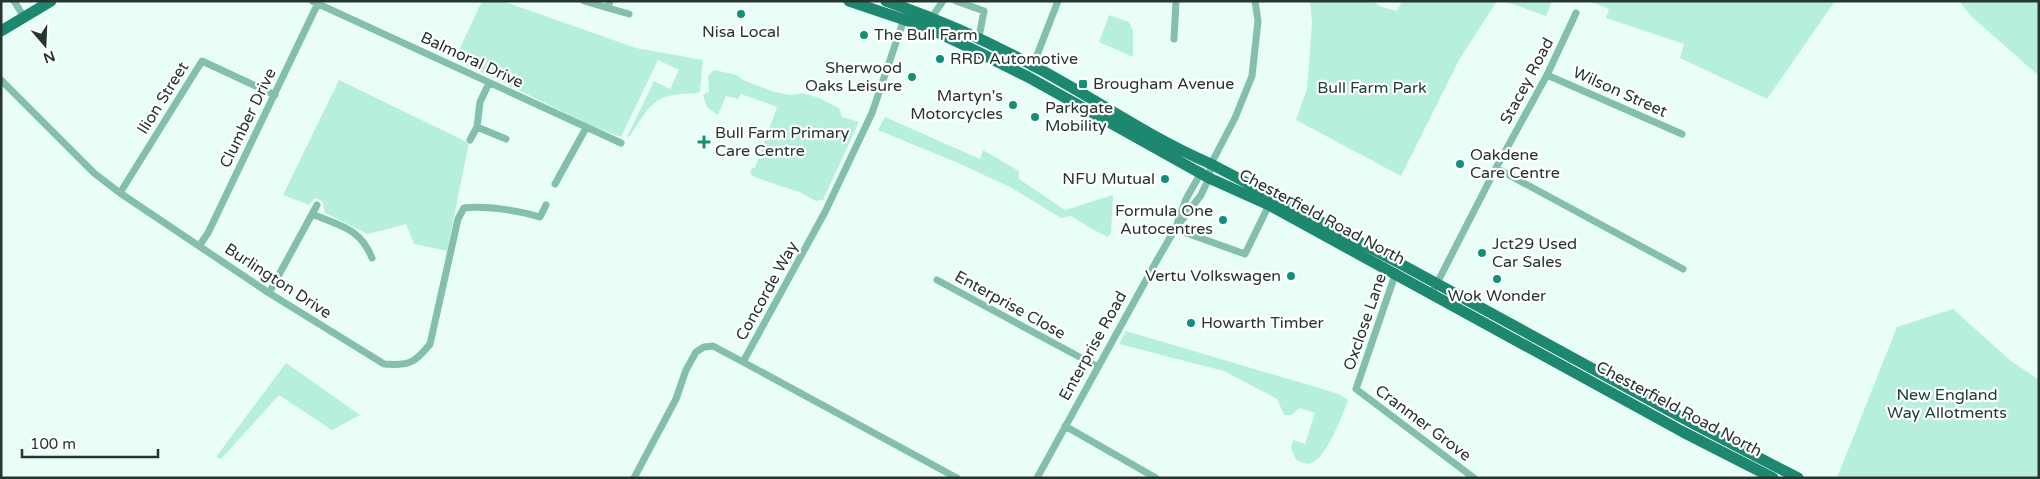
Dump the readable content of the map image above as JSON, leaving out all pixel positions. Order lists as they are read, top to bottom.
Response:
{
  "streets": {
    "main road": ["Chesterfield Road North"],
    "street": [
      "Balmoral Drive",
      "Stacey Road",
      "Wilson Street",
      "Ilion Street",
      "Clumber Drive",
      "Burlington Drive",
      "Concorde Way",
      "Enterprise Close",
      "Oxclose Lane",
      "Enterprise Road",
      "Cranmer Grove"
    ]
  },
  "crossings": [
    ["Balmoral Drive", "Clumber Drive"],
    ["Stacey Road", "Wilson Street"],
    ["Stacey Road", "Chesterfield Road North"],
    ["Ilion Street", "Clumber Drive"],
    ["Ilion Street", "Burlington Drive"],
    ["Clumber Drive", "Burlington Drive"],
    ["Chesterfield Road North", "Concorde Way"],
    ["Chesterfield Road North", "Oxclose Lane"],
    ["Chesterfield Road North", "Enterprise Road"],
    ["Enterprise Close", "Enterprise Road"],
    ["Oxclose Lane", "Cranmer Grove"]
  ],
  "parks": ["Bull Farm Park", "New England Way Allotments"],
  "places": {
    "other": [
      "Nisa Local",
      "The Bull Farm",
      "RRD Automotive",
      "Sherwood Oaks Leisure",
      "Martyn's Motorcycles",
      "Parkgate Mobility",
      "Oakdene Care Centre",
      "NFU Mutual",
      "Formula One Autocentres",
      "Jct29 Used Car Sales",
      "Vertu Volkswagen",
      "Wok Wonder",
      "Howarth Timber"
    ],
    "transit": ["Brougham Avenue"],
    "health": ["Bull Farm Primary Care Centre"]
  },
  "scale_bar": "100 m",
  "north": "bottom"
}
